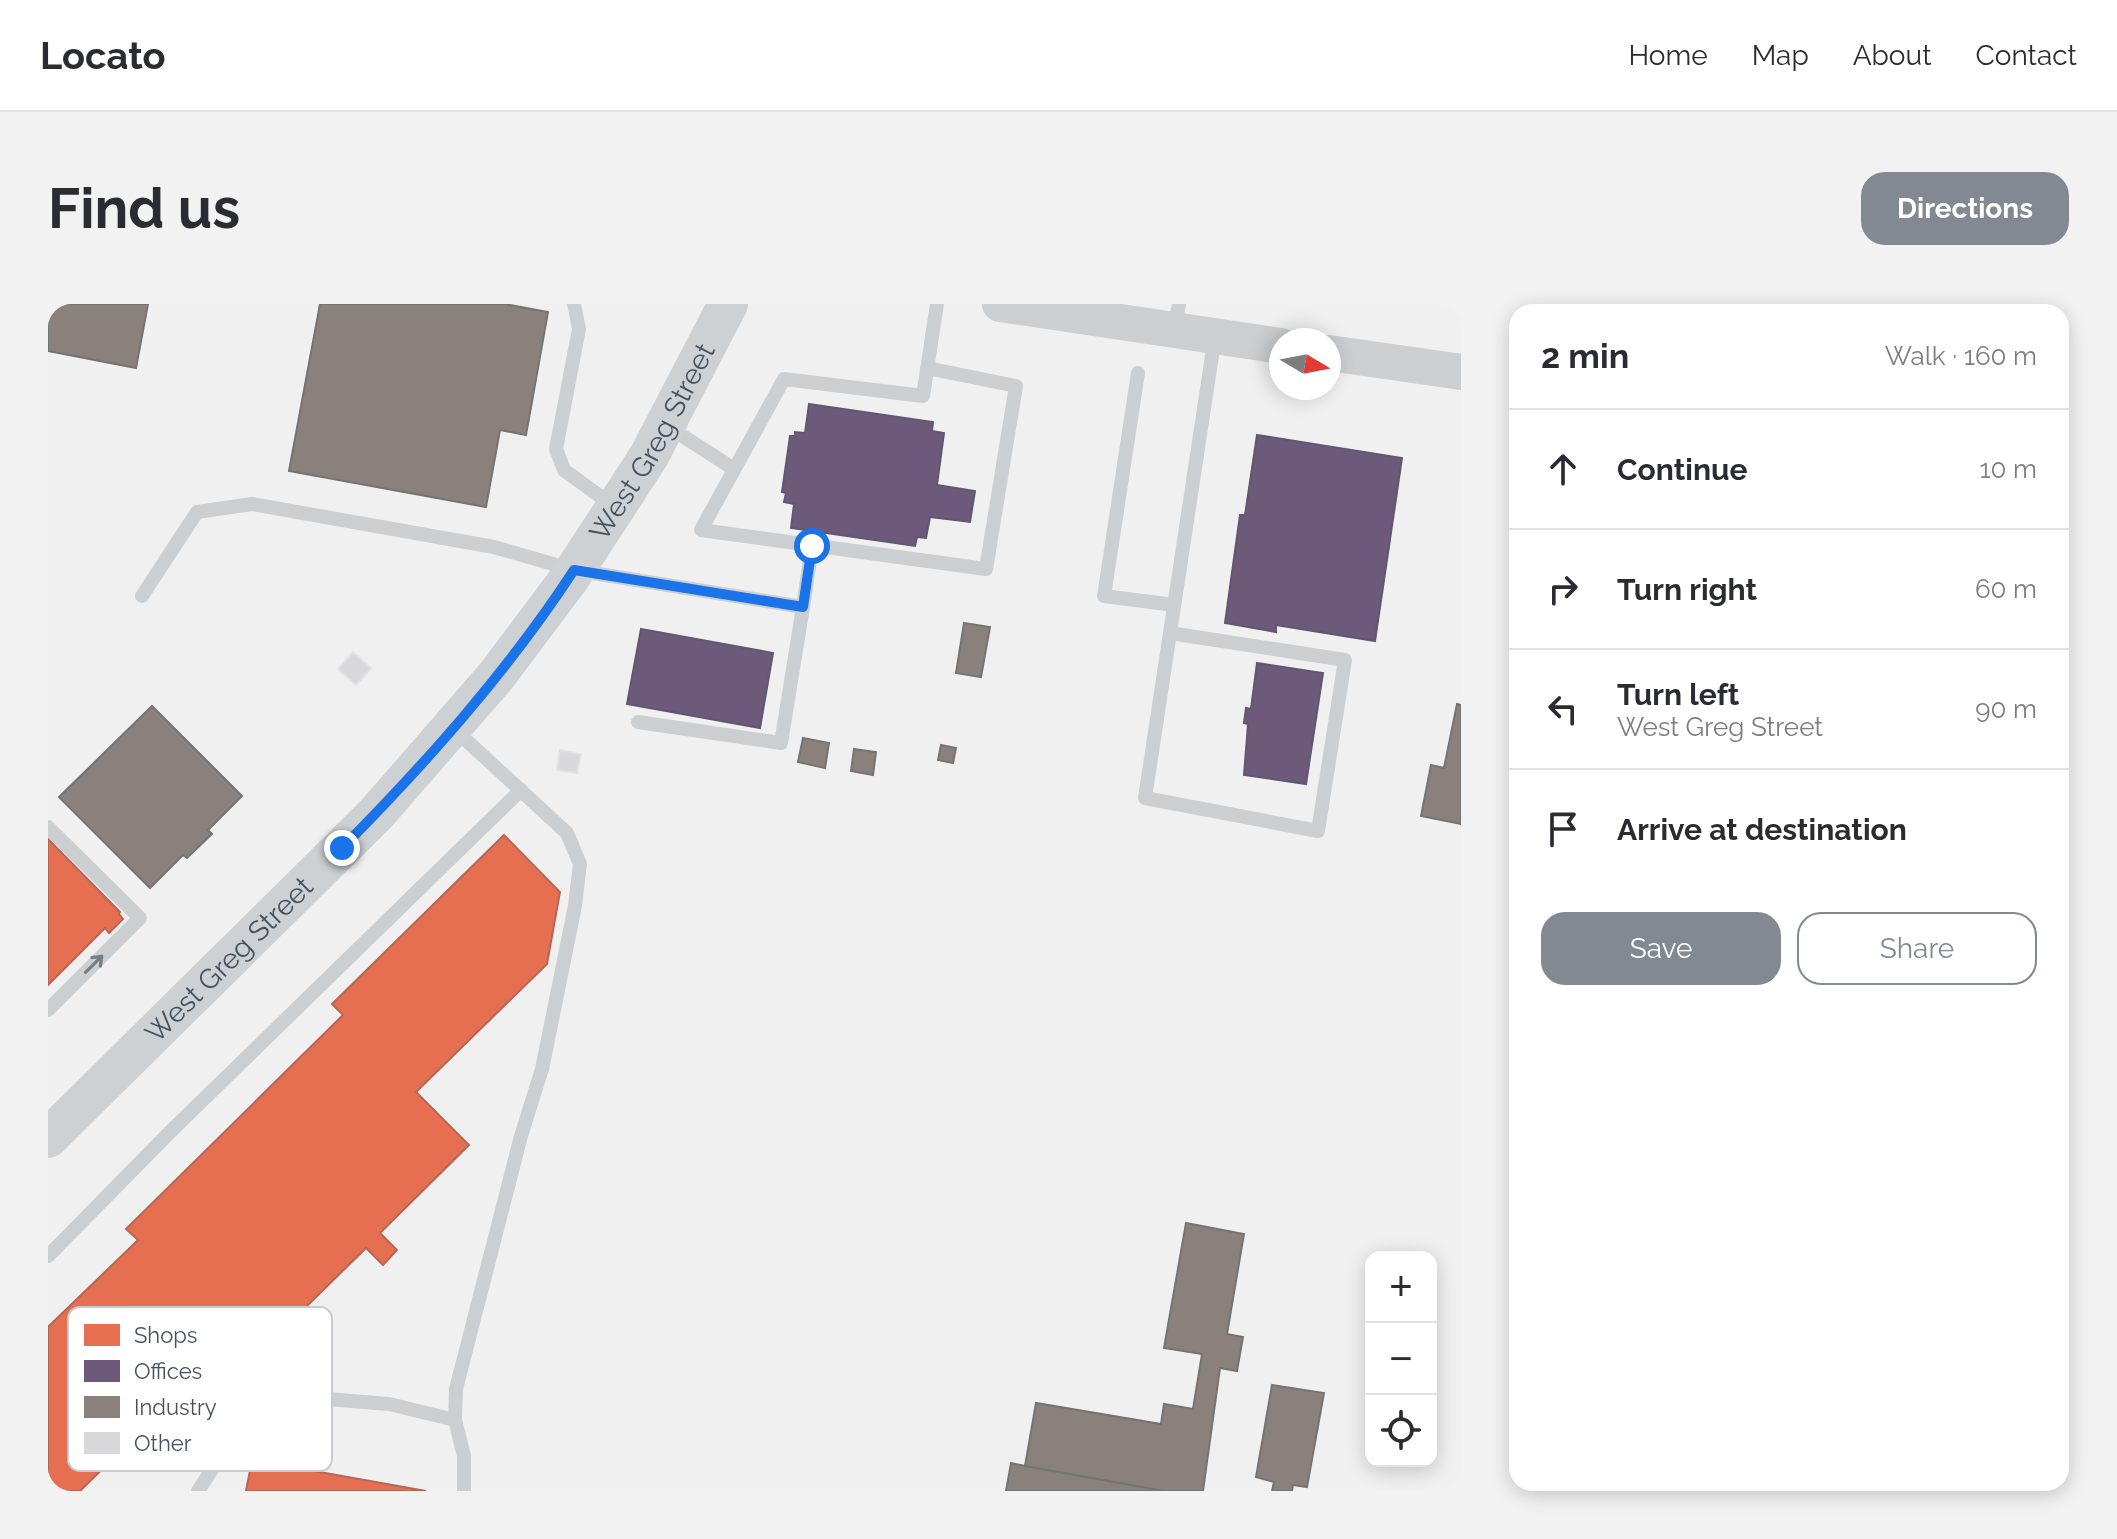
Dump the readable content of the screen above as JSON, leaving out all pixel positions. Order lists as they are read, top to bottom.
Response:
{
  "streets": {
    "main road": ["West Greg Street"]
  },
  "legend": [
    "Shops",
    "Offices",
    "Industry",
    "Other"
  ],
  "north": "right",
  "page": {
    "header": "Locato",
    "nav": [
      "Home",
      "Map",
      "About",
      "Contact"
    ],
    "buttons": [
      "Directions",
      ["Save", "Share"]
    ],
    "title": "Find us",
    "heading": ["2 min", "Walk · 160 m"],
    "list": [
      ["Continue", "10 m"],
      ["Turn right", "60 m"],
      ["Turn left", "West Greg Street", "90 m"],
      "Arrive at destination"
    ],
    "map_buttons": ["+", "−"]
  }
}
